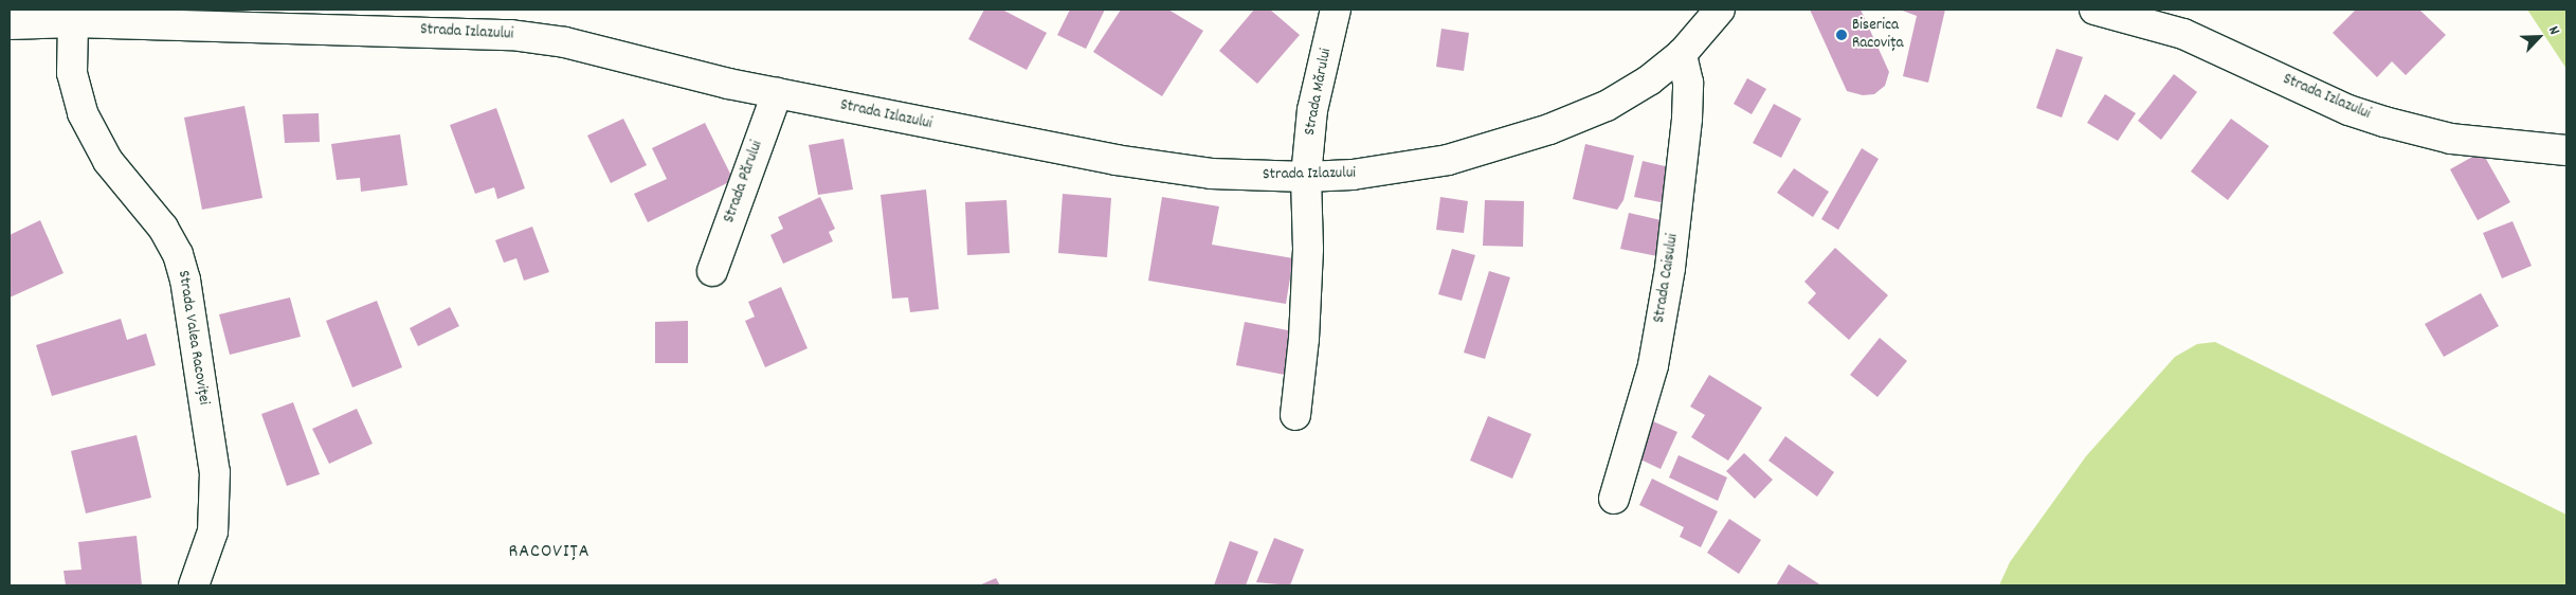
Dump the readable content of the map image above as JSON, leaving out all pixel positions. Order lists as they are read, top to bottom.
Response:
{
  "streets": {
    "street": [
      "Strada Izlazului",
      "Strada Mărului",
      "Strada Părului",
      "Strada Caisului",
      "Strada Valea Racoviței"
    ]
  },
  "crossings": [
    ["Strada Izlazului", "Strada Mărului"],
    ["Strada Izlazului", "Strada Părului"],
    ["Strada Izlazului", "Strada Caisului"],
    ["Strada Izlazului", "Strada Valea Racoviței"]
  ],
  "districts": ["RACOVIȚA"],
  "places": ["Biserica Racovița"],
  "north": "top right"
}
